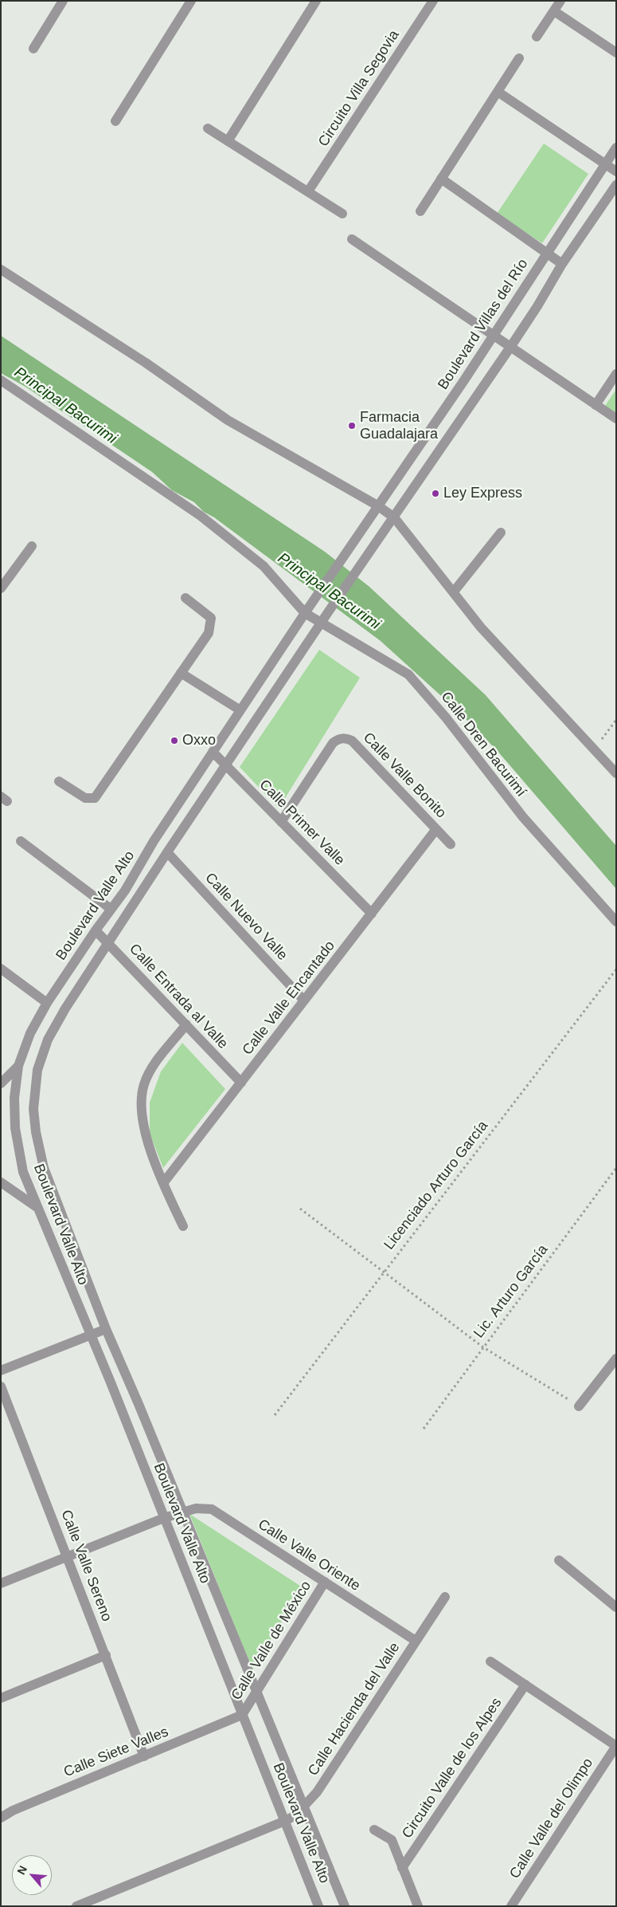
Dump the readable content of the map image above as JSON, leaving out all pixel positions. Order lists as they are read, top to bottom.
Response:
{
  "streets": {
    "street": [
      "Circuito Villa Segovia",
      "Boulevard Villas del Río",
      "Calle Dren Bacurimí",
      "Calle Valle Bonito",
      "Calle Primer Valle",
      "Boulevard Valle Alto",
      "Calle Nuevo Valle",
      "Calle Entrada al Valle",
      "Calle Valle Encantado",
      "Calle Valle Oriente",
      "Calle Valle Sereno",
      "Calle Valle de México",
      "Calle Hacienda del Valle",
      "Calle Siete Valles",
      "Circuito Valle de los Alpes",
      "Calle Valle del Olimpo"
    ],
    "path": ["Licenciado Arturo García", "Lic. Arturo García"]
  },
  "crossings": [
    ["Boulevard Villas del Río", "Boulevard Valle Alto"],
    ["Calle Dren Bacurimí", "Boulevard Valle Alto"],
    ["Calle Valle Bonito", "Calle Primer Valle"],
    ["Calle Valle Bonito", "Calle Valle Encantado"],
    ["Calle Primer Valle", "Boulevard Valle Alto"],
    ["Calle Primer Valle", "Calle Valle Encantado"],
    ["Boulevard Valle Alto", "Calle Nuevo Valle"],
    ["Boulevard Valle Alto", "Calle Entrada al Valle"],
    ["Boulevard Valle Alto", "Calle Valle Oriente"],
    ["Boulevard Valle Alto", "Calle Valle de México"],
    ["Boulevard Valle Alto", "Calle Hacienda del Valle"],
    ["Boulevard Valle Alto", "Calle Siete Valles"],
    ["Calle Nuevo Valle", "Calle Valle Encantado"],
    ["Calle Entrada al Valle", "Calle Valle Encantado"],
    ["Calle Valle Oriente", "Calle Valle Sereno"],
    ["Calle Valle Oriente", "Calle Valle de México"],
    ["Calle Valle Oriente", "Calle Hacienda del Valle"],
    ["Calle Valle Sereno", "Calle Siete Valles"],
    ["Calle Valle de México", "Calle Siete Valles"]
  ],
  "water": ["Principal Bacurimi"],
  "places": ["Farmacia Guadalajara", "Ley Express", "Oxxo"],
  "north": "top left"
}
